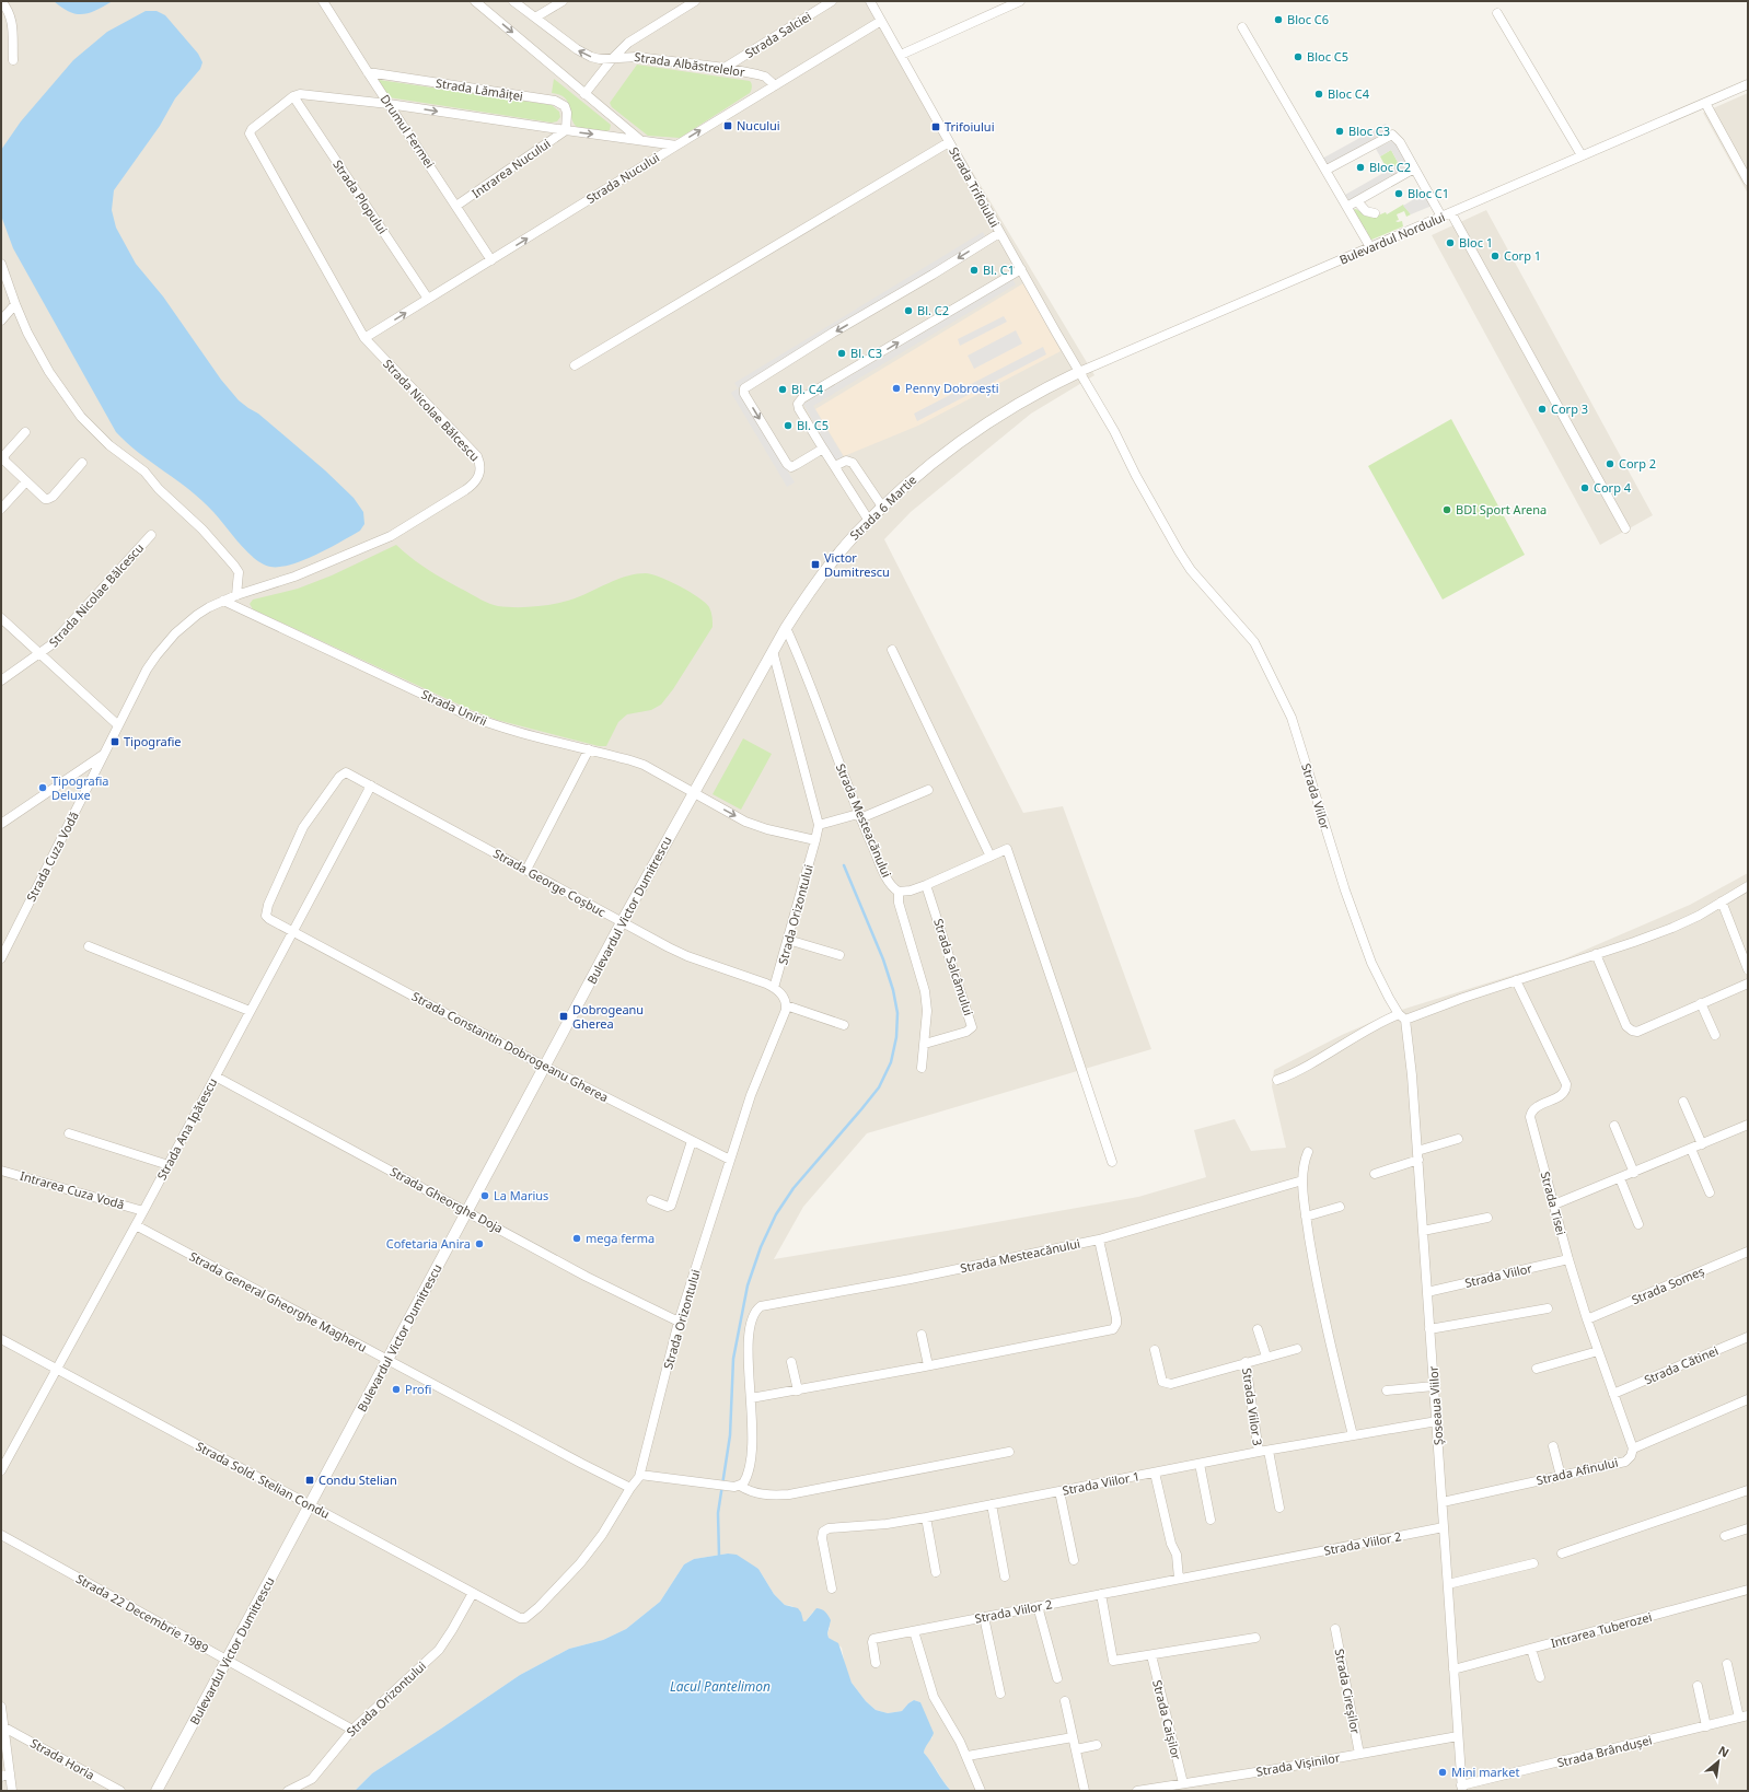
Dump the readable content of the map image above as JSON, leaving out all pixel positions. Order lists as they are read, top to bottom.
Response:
{
  "streets": {
    "street": [
      "Strada Salciei",
      "Strada Albăstrelelor",
      "Strada Lămâiței",
      "Drumul Fermei",
      "Intrarea Nucului",
      "Strada Nucului",
      "Strada Trifoiului",
      "Strada Plopului",
      "Bulevardul Nordului",
      "Strada Nicolae Bălcescu",
      "Strada 6 Martie",
      "Strada Unirii",
      "Strada Viilor",
      "Strada Mesteacănului",
      "Strada Cuza Vodă",
      "Strada George Coșbuc",
      "Bulevardul Victor Dumitrescu",
      "Strada Orizontului",
      "Strada Salcâmului",
      "Strada Constantin Dobrogeanu Gherea",
      "Strada Ana Ipătescu",
      "Intrarea Cuza Vodă",
      "Strada Gheorghe Doja",
      "Strada Tisei",
      "Strada Someș",
      "Strada General Gheorghe Magheru",
      "Strada Cătinei",
      "Șoseaua Viilor",
      "Strada Viilor 3",
      "Strada Afinului",
      "Strada Sold. Stelian Condu",
      "Strada Viilor 1",
      "Strada Viilor 2",
      "Strada 22 Decembrie 1989",
      "Intrarea Tuberozei",
      "Strada Cireșilor",
      "Strada Caișilor",
      "Strada Brândușei",
      "Strada Horia",
      "Strada Vișinilor"
    ]
  },
  "crossings": [
    ["Strada Salciei", "Strada Albăstrelelor"],
    ["Strada Albăstrelelor", "Strada Nucului"],
    ["Strada Lămâiței", "Drumul Fermei"],
    ["Strada Lămâiței", "Intrarea Nucului"],
    ["Drumul Fermei", "Intrarea Nucului"],
    ["Drumul Fermei", "Strada Nucului"],
    ["Strada Nucului", "Strada Trifoiului"],
    ["Strada Nucului", "Strada Plopului"],
    ["Strada Nucului", "Strada Nicolae Bălcescu"],
    ["Strada Trifoiului", "Bulevardul Nordului"],
    ["Strada Trifoiului", "Strada 6 Martie"],
    ["Strada Trifoiului", "Strada Viilor"],
    ["Strada Plopului", "Strada Nicolae Bălcescu"],
    ["Bulevardul Nordului", "Strada 6 Martie"],
    ["Bulevardul Nordului", "Strada Viilor"],
    ["Strada Nicolae Bălcescu", "Strada Unirii"],
    ["Strada Nicolae Bălcescu", "Strada Cuza Vodă"],
    ["Strada 6 Martie", "Strada Unirii"],
    ["Strada 6 Martie", "Strada Viilor"],
    ["Strada 6 Martie", "Strada Mesteacănului"],
    ["Strada 6 Martie", "Bulevardul Victor Dumitrescu"],
    ["Strada Unirii", "Bulevardul Victor Dumitrescu"],
    ["Strada Unirii", "Strada Orizontului"],
    ["Strada Viilor", "Strada Tisei"],
    ["Strada Viilor", "Șoseaua Viilor"],
    ["Strada Mesteacănului", "Strada Salcâmului"],
    ["Strada George Coșbuc", "Bulevardul Victor Dumitrescu"],
    ["Strada George Coșbuc", "Strada Orizontului"],
    ["Strada George Coșbuc", "Strada Constantin Dobrogeanu Gherea"],
    ["Strada George Coșbuc", "Strada Ana Ipătescu"],
    ["Bulevardul Victor Dumitrescu", "Strada Constantin Dobrogeanu Gherea"],
    ["Bulevardul Victor Dumitrescu", "Strada Gheorghe Doja"],
    ["Bulevardul Victor Dumitrescu", "Strada General Gheorghe Magheru"],
    ["Bulevardul Victor Dumitrescu", "Strada Sold. Stelian Condu"],
    ["Bulevardul Victor Dumitrescu", "Strada 22 Decembrie 1989"],
    ["Strada Orizontului", "Strada Constantin Dobrogeanu Gherea"],
    ["Strada Orizontului", "Strada Gheorghe Doja"],
    ["Strada Orizontului", "Strada General Gheorghe Magheru"],
    ["Strada Orizontului", "Strada Sold. Stelian Condu"],
    ["Strada Orizontului", "Strada 22 Decembrie 1989"],
    ["Strada Constantin Dobrogeanu Gherea", "Strada Ana Ipătescu"],
    ["Strada Ana Ipătescu", "Intrarea Cuza Vodă"],
    ["Strada Ana Ipătescu", "Strada Gheorghe Doja"],
    ["Strada Ana Ipătescu", "Strada General Gheorghe Magheru"],
    ["Strada Ana Ipătescu", "Strada Sold. Stelian Condu"],
    ["Strada Tisei", "Strada Someș"],
    ["Strada Tisei", "Strada Cătinei"],
    ["Strada Tisei", "Strada Afinului"],
    ["Șoseaua Viilor", "Strada Afinului"],
    ["Șoseaua Viilor", "Strada Viilor 1"],
    ["Șoseaua Viilor", "Strada Viilor 2"],
    ["Șoseaua Viilor", "Intrarea Tuberozei"],
    ["Șoseaua Viilor", "Strada Brândușei"],
    ["Șoseaua Viilor", "Strada Vișinilor"],
    ["Strada Viilor 3", "Strada Viilor 1"],
    ["Strada Cireșilor", "Strada Vișinilor"],
    ["Strada Caișilor", "Strada Vișinilor"]
  ],
  "one_way": ["Strada Nucului"],
  "water": ["Lacul Pantelimon"],
  "places": {
    "other": [
      "Bloc C6",
      "Bloc C5",
      "Bloc C4",
      "Bloc C3",
      "Bloc C2",
      "Bloc C1",
      "Bloc 1",
      "Corp 1",
      "Bl. C1",
      "Bl. C2",
      "Bl. C3",
      "Penny Dobroești",
      "Bl. C4",
      "Corp 3",
      "Bl. C5",
      "Corp 2",
      "Corp 4",
      "BDI Sport Arena",
      "Tipografia Deluxe",
      "La Marius",
      "mega ferma",
      "Cofetaria Anira",
      "Profi",
      "Mini market"
    ],
    "transit": [
      "Nucului",
      "Trifoiului",
      "Victor Dumitrescu",
      "Tipografie",
      "Dobrogeanu Gherea",
      "Condu Stelian"
    ]
  },
  "north": "top right"
}
